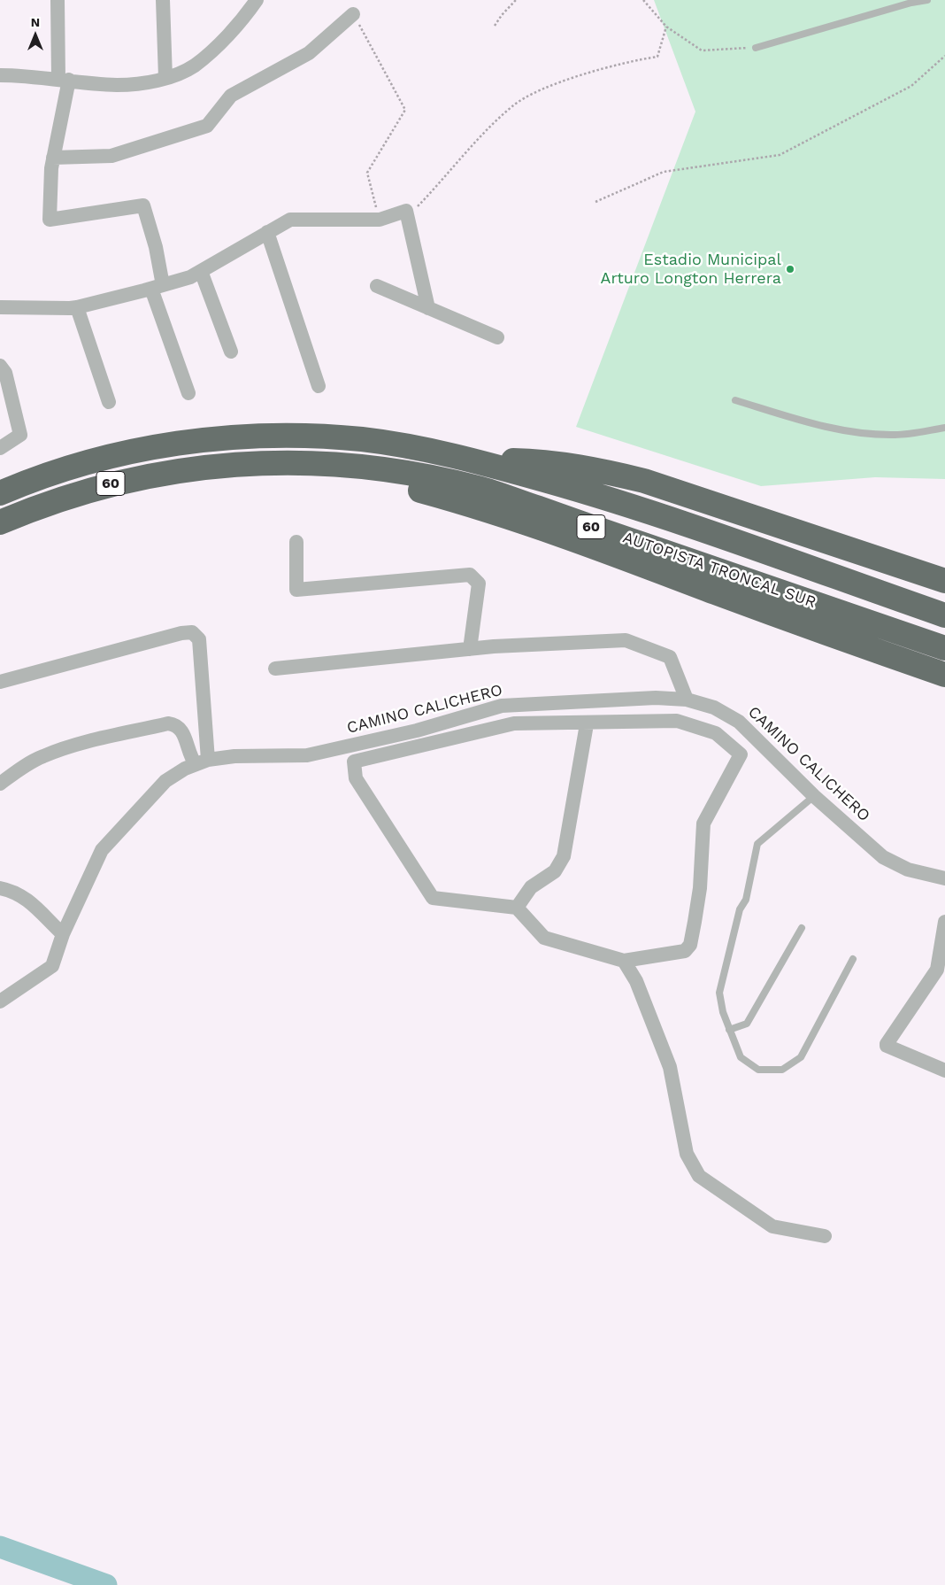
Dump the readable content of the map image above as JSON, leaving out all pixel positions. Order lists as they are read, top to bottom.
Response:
{
  "streets": {
    "highway": ["60", "AUTOPISTA TRONCAL SUR"],
    "street": ["CAMINO CALICHERO"]
  },
  "places": ["Estadio Municipal Arturo Longton Herrera"],
  "north": "top"
}
